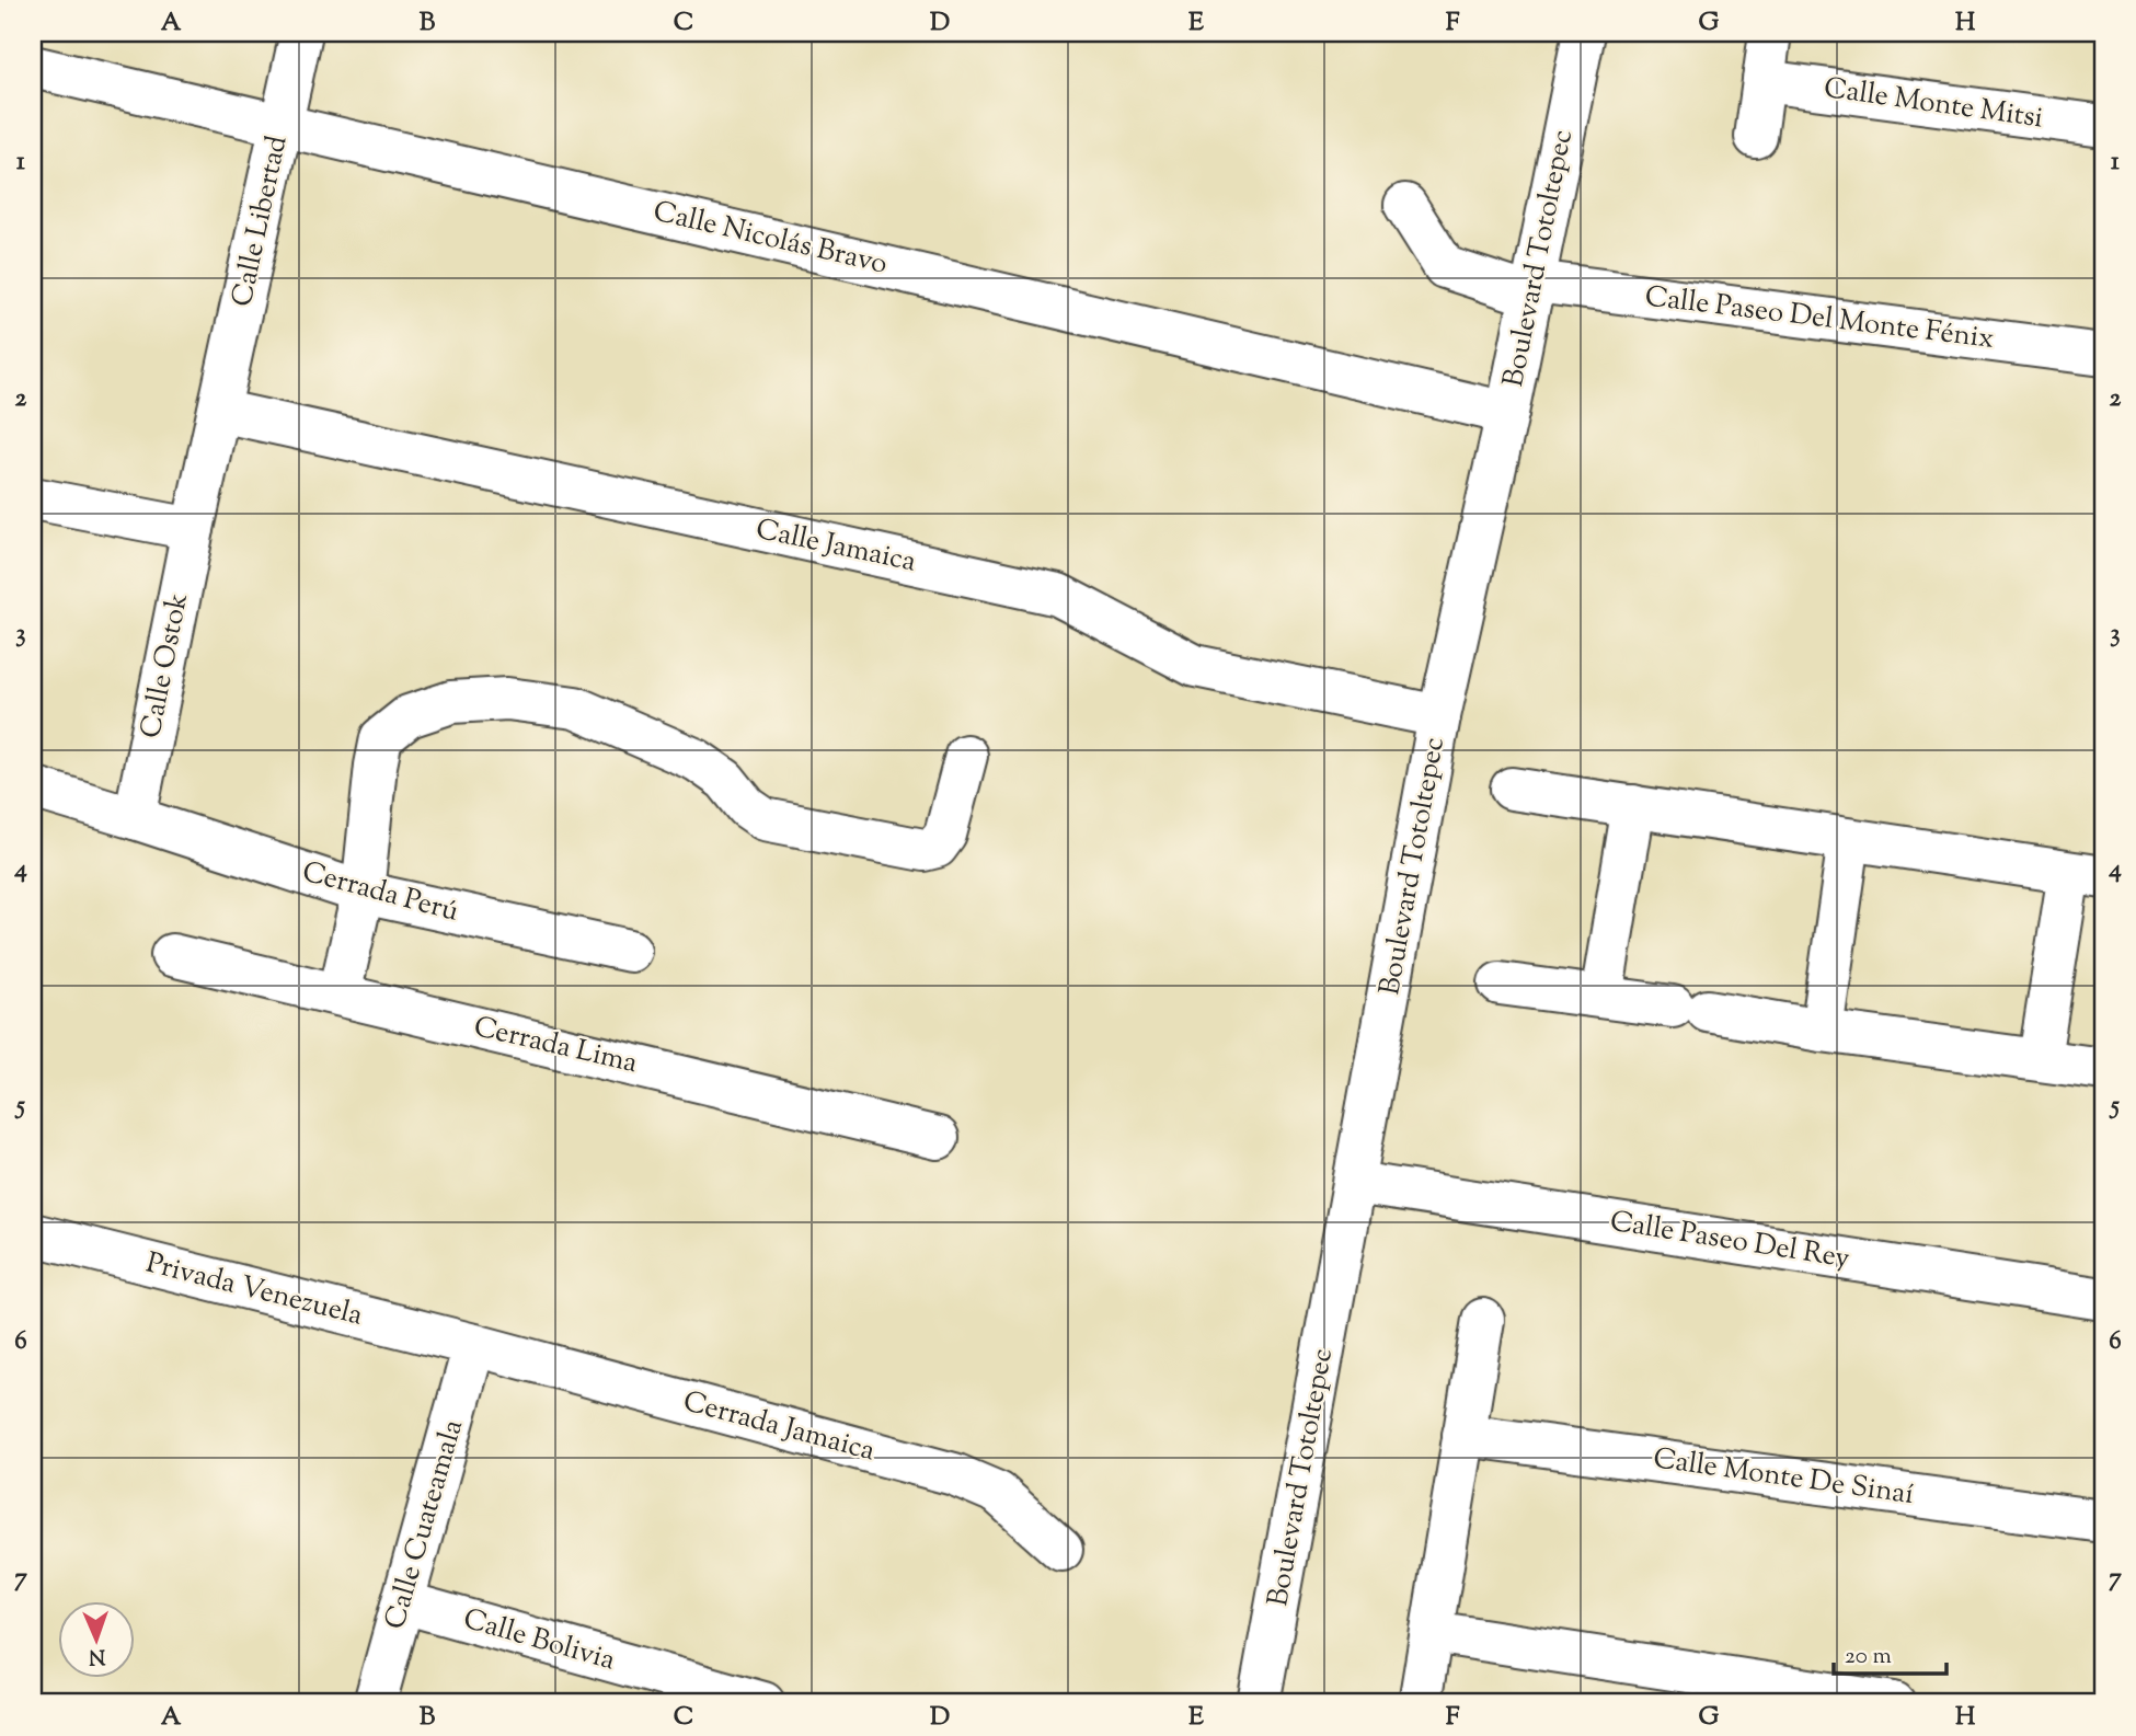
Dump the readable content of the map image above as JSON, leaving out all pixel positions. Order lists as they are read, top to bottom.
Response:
{
  "streets": {
    "street": [
      "Calle Monte Mitsi",
      "Calle Libertad",
      "Calle Nicolás Bravo",
      "Boulevard Totoltepec",
      "Calle Paseo Del Monte Fénix",
      "Calle Jamaica",
      "Calle Ostok",
      "Cerrada Perú",
      "Cerrada Lima",
      "Calle Paseo Del Rey",
      "Privada Venezuela",
      "Cerrada Jamaica",
      "Calle Monte De Sinaí",
      "Calle Cuateamala",
      "Calle Bolivia"
    ]
  },
  "crossings": [
    ["Calle Libertad", "Calle Nicolás Bravo"],
    ["Calle Libertad", "Calle Jamaica"],
    ["Calle Libertad", "Calle Ostok"],
    ["Calle Nicolás Bravo", "Boulevard Totoltepec"],
    ["Boulevard Totoltepec", "Calle Paseo Del Monte Fénix"],
    ["Boulevard Totoltepec", "Calle Jamaica"],
    ["Boulevard Totoltepec", "Calle Paseo Del Rey"],
    ["Calle Jamaica", "Calle Ostok"],
    ["Calle Ostok", "Cerrada Perú"],
    ["Privada Venezuela", "Cerrada Jamaica"],
    ["Privada Venezuela", "Calle Cuateamala"],
    ["Cerrada Jamaica", "Calle Cuateamala"],
    ["Calle Cuateamala", "Calle Bolivia"]
  ],
  "scale_bar": "20 m",
  "north": "bottom",
  "grid": {
    "columns": [
      "A",
      "B",
      "C",
      "D",
      "E",
      "F",
      "G",
      "H"
    ],
    "rows": [
      "1",
      "2",
      "3",
      "4",
      "5",
      "6",
      "7"
    ]
  }
}
